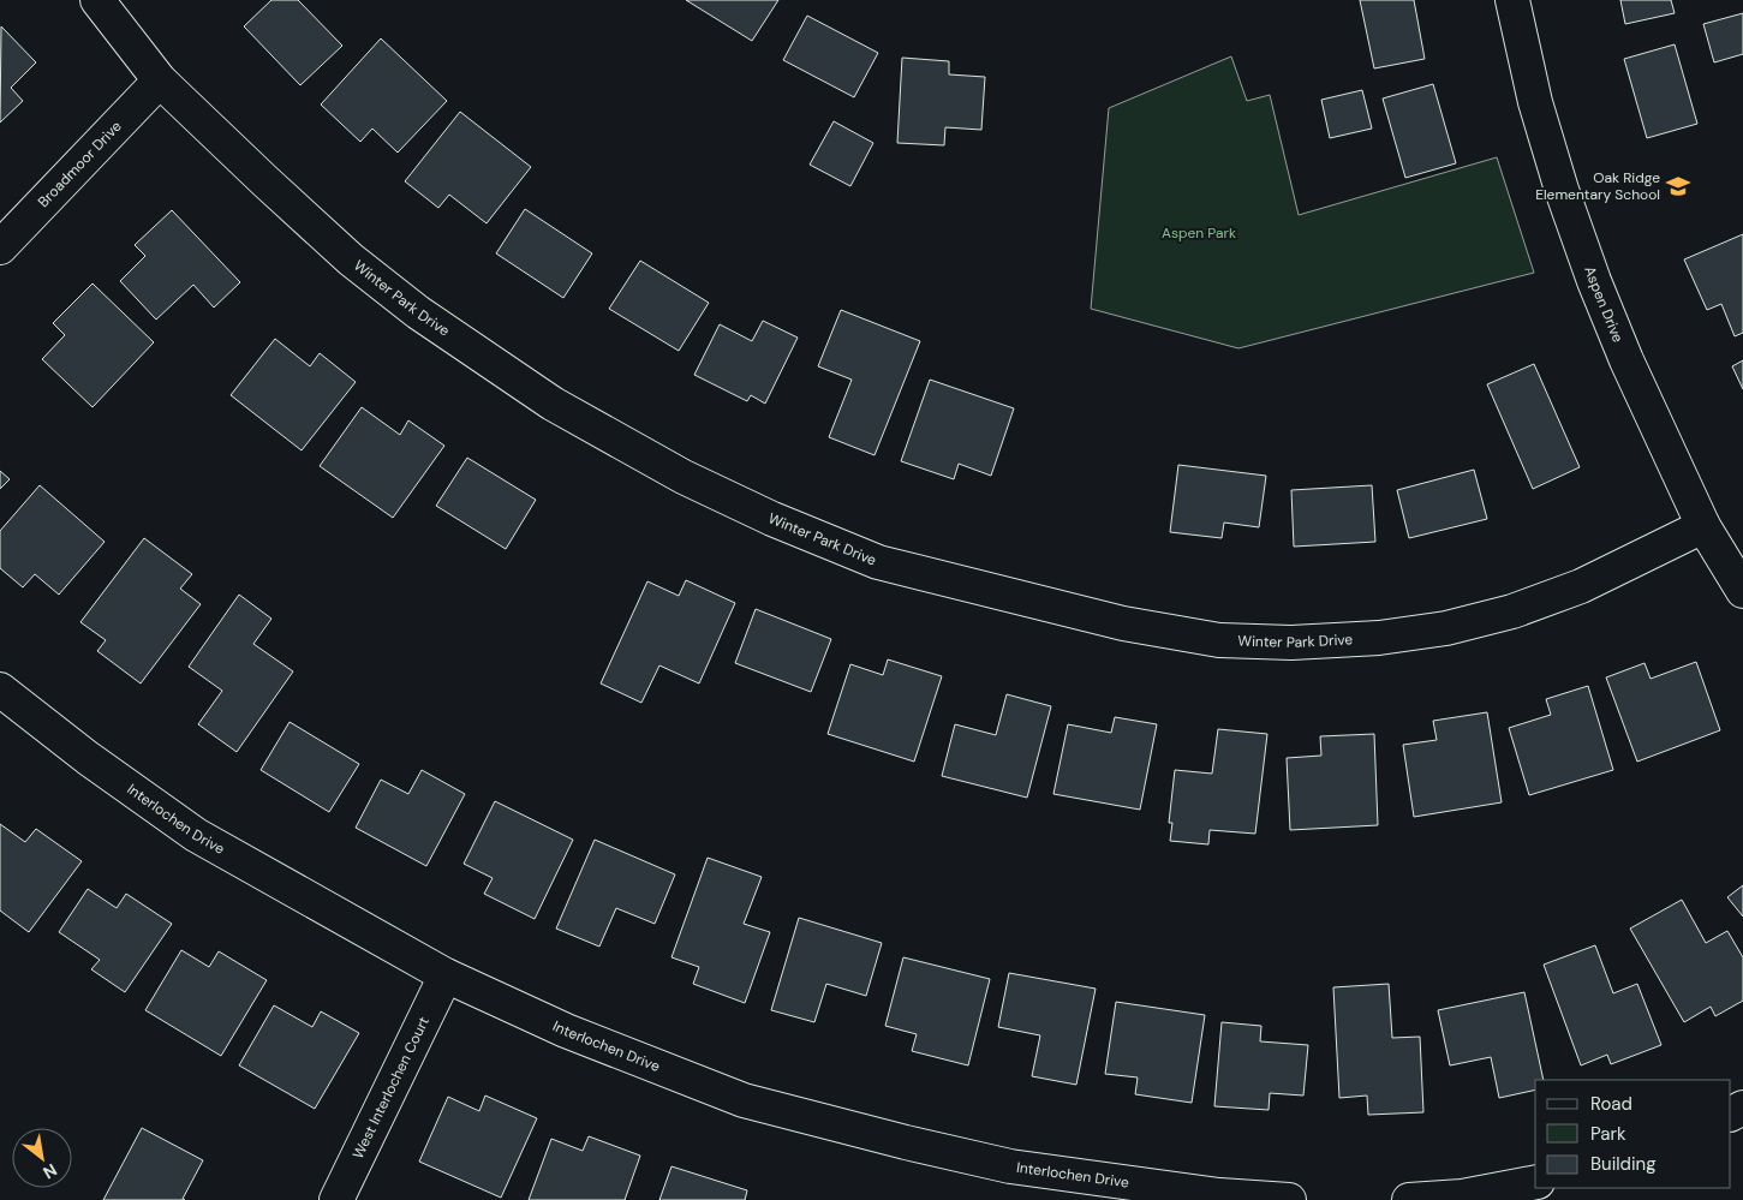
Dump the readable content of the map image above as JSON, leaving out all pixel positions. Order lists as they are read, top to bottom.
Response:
{
  "streets": {
    "street": [
      "Broadmoor Drive",
      "Winter Park Drive",
      "Aspen Drive",
      "Interlochen Drive",
      "West Interlochen Court"
    ]
  },
  "crossings": [
    ["Broadmoor Drive", "Winter Park Drive"],
    ["Winter Park Drive", "Aspen Drive"],
    ["Interlochen Drive", "West Interlochen Court"]
  ],
  "parks": ["Aspen Park"],
  "places": {
    "school or university": ["Oak Ridge Elementary School"]
  },
  "legend": ["Road", "Park", "Building"],
  "north": "bottom right"
}
